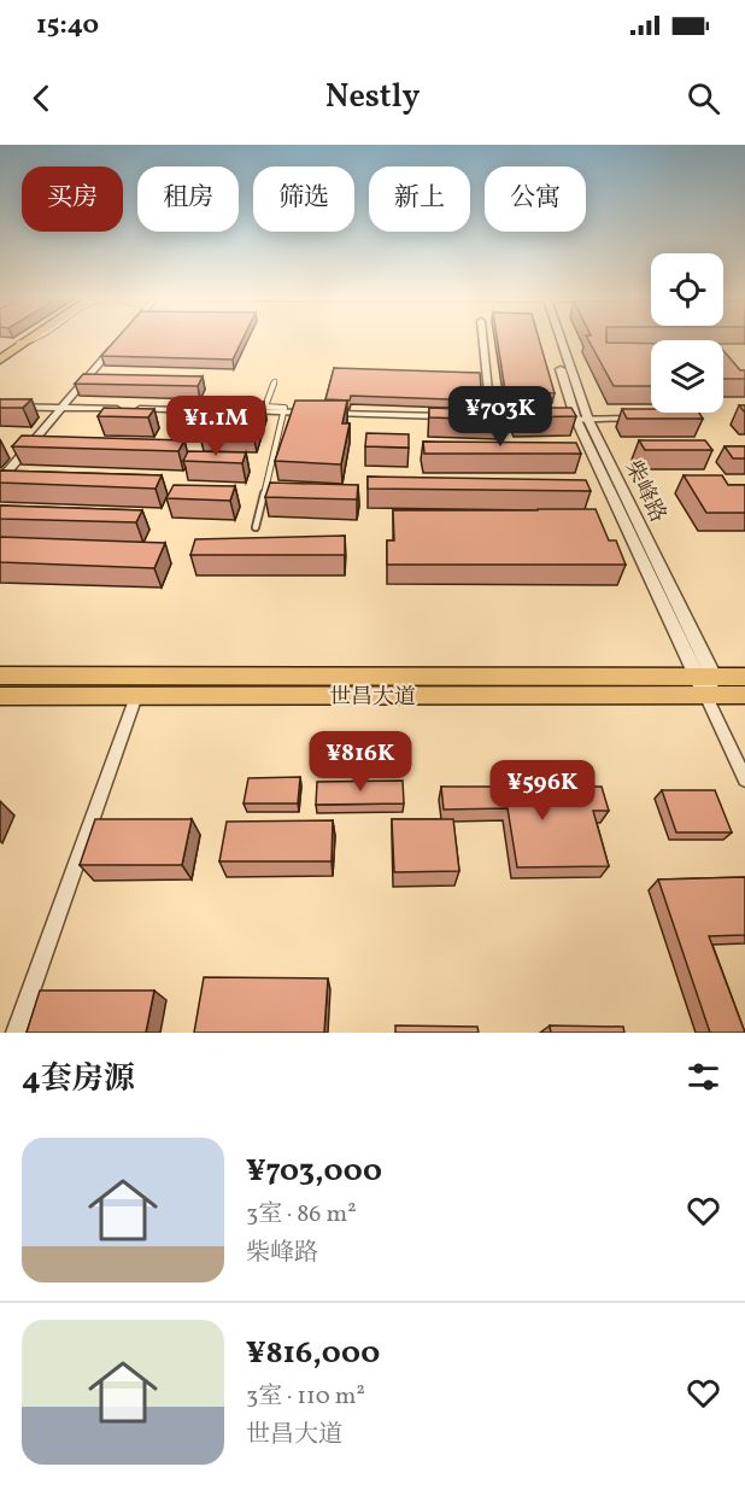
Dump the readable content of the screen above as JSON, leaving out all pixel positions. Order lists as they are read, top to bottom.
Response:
{
  "streets": {
    "main road": ["世昌大道"],
    "street": ["柴峰路"]
  },
  "crossings": [
    ["柴峰路", "世昌大道"]
  ],
  "page": {
    "status": "15:40",
    "header": "Nestly",
    "chip": [
      "买房",
      "租房",
      "筛选",
      "新上",
      "公寓"
    ],
    "price": [
      "¥703K",
      "¥1.1M",
      "¥816K",
      "¥596K"
    ],
    "heading": "4套房源",
    "list": [
      {
        "name": "¥703,000",
        "note": "3室 · 86 m² · 柴峰路"
      },
      {
        "name": "¥816,000",
        "note": "3室 · 110 m² · 世昌大道"
      }
    ]
  }
}
